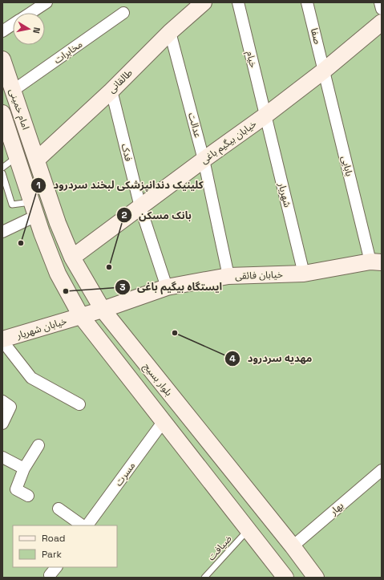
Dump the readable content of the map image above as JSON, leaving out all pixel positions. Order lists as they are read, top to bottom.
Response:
{
  "streets": {
    "main road": [
      "طالقانی",
      "امام خمینی",
      "خیابان بیگیم باغی",
      "خیابان فائقی",
      "خیابان شهریار",
      "بلوار بسیج"
    ],
    "street": [
      "صفا",
      "مخابرات",
      "خیام",
      "عدالت",
      "فدک",
      "بابایی",
      "شهریار",
      "مسرت",
      "بهار"
    ],
    "lane": ["ضیافت"]
  },
  "crossings": [
    ["صفا", "خیابان بیگیم باغی"],
    ["صفا", "بابایی"],
    ["مخابرات", "امام خمینی"],
    ["خیام", "خیابان بیگیم باغی"],
    ["خیام", "شهریار"],
    ["طالقانی", "امام خمینی"],
    ["طالقانی", "عدالت"],
    ["طالقانی", "فدک"],
    ["طالقانی", "بلوار بسیج"],
    ["امام خمینی", "بلوار بسیج"],
    ["عدالت", "خیابان بیگیم باغی"],
    ["عدالت", "خیابان فائقی"],
    ["خیابان بیگیم باغی", "فدک"],
    ["خیابان بیگیم باغی", "بابایی"],
    ["خیابان بیگیم باغی", "شهریار"],
    ["خیابان بیگیم باغی", "بلوار بسیج"],
    ["فدک", "خیابان فائقی"],
    ["بابایی", "خیابان فائقی"],
    ["شهریار", "خیابان فائقی"],
    ["خیابان فائقی", "خیابان شهریار"],
    ["خیابان فائقی", "بلوار بسیج"],
    ["خیابان شهریار", "بلوار بسیج"],
    ["بلوار بسیج", "بهار"]
  ],
  "places": [
    "کلینیک دندانپزشکی لبخند سردرود",
    "بانک مسکن",
    "ایستگاه بیگیم باغی",
    "مهدیه سردرود"
  ],
  "legend": ["Road", "Park"],
  "north": "right"
}
